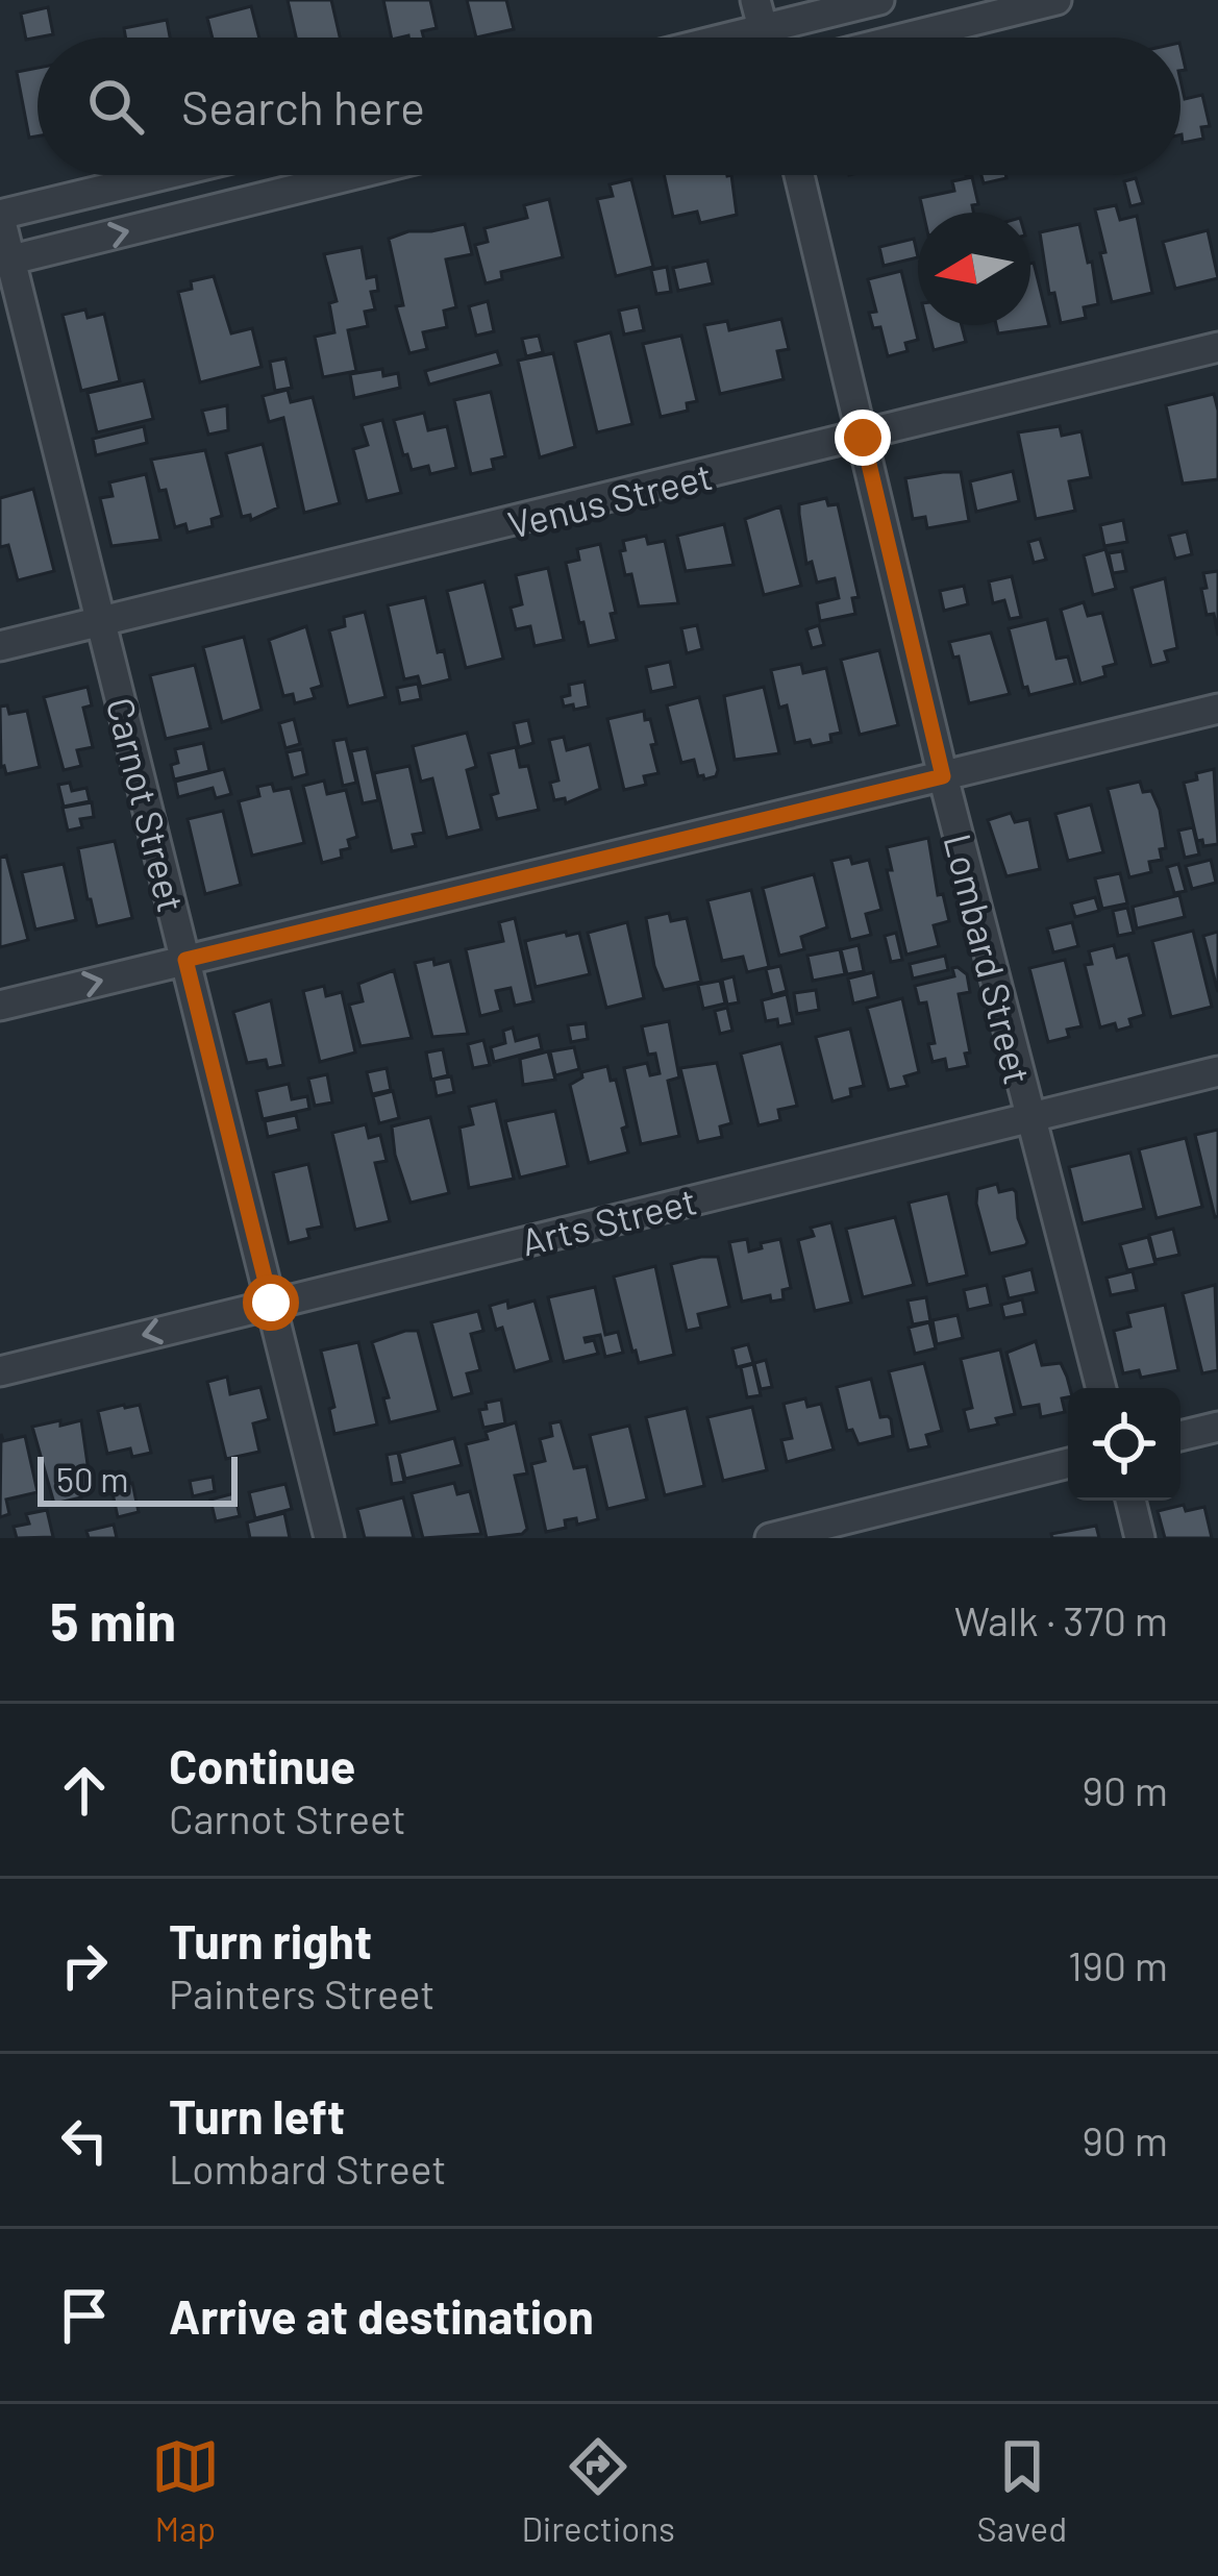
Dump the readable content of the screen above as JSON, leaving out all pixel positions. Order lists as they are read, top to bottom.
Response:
{
  "streets": {
    "street": [
      "Venus Street",
      "Carnot Street",
      "Lombard Street",
      "Arts Street"
    ]
  },
  "crossings": [
    ["Venus Street", "Carnot Street"],
    ["Venus Street", "Lombard Street"],
    ["Carnot Street", "Arts Street"],
    ["Lombard Street", "Arts Street"]
  ],
  "scale_bar": "50 m",
  "north": "left",
  "page": {
    "search": "Search here",
    "scale": "50 m",
    "heading": ["5 min", "Walk · 370 m"],
    "list": [
      ["Continue", "Carnot Street", "90 m"],
      ["Turn right", "Painters Street", "190 m"],
      ["Turn left", "Lombard Street", "90 m"],
      "Arrive at destination"
    ],
    "nav": ["Map", "Directions", "Saved"]
  }
}
